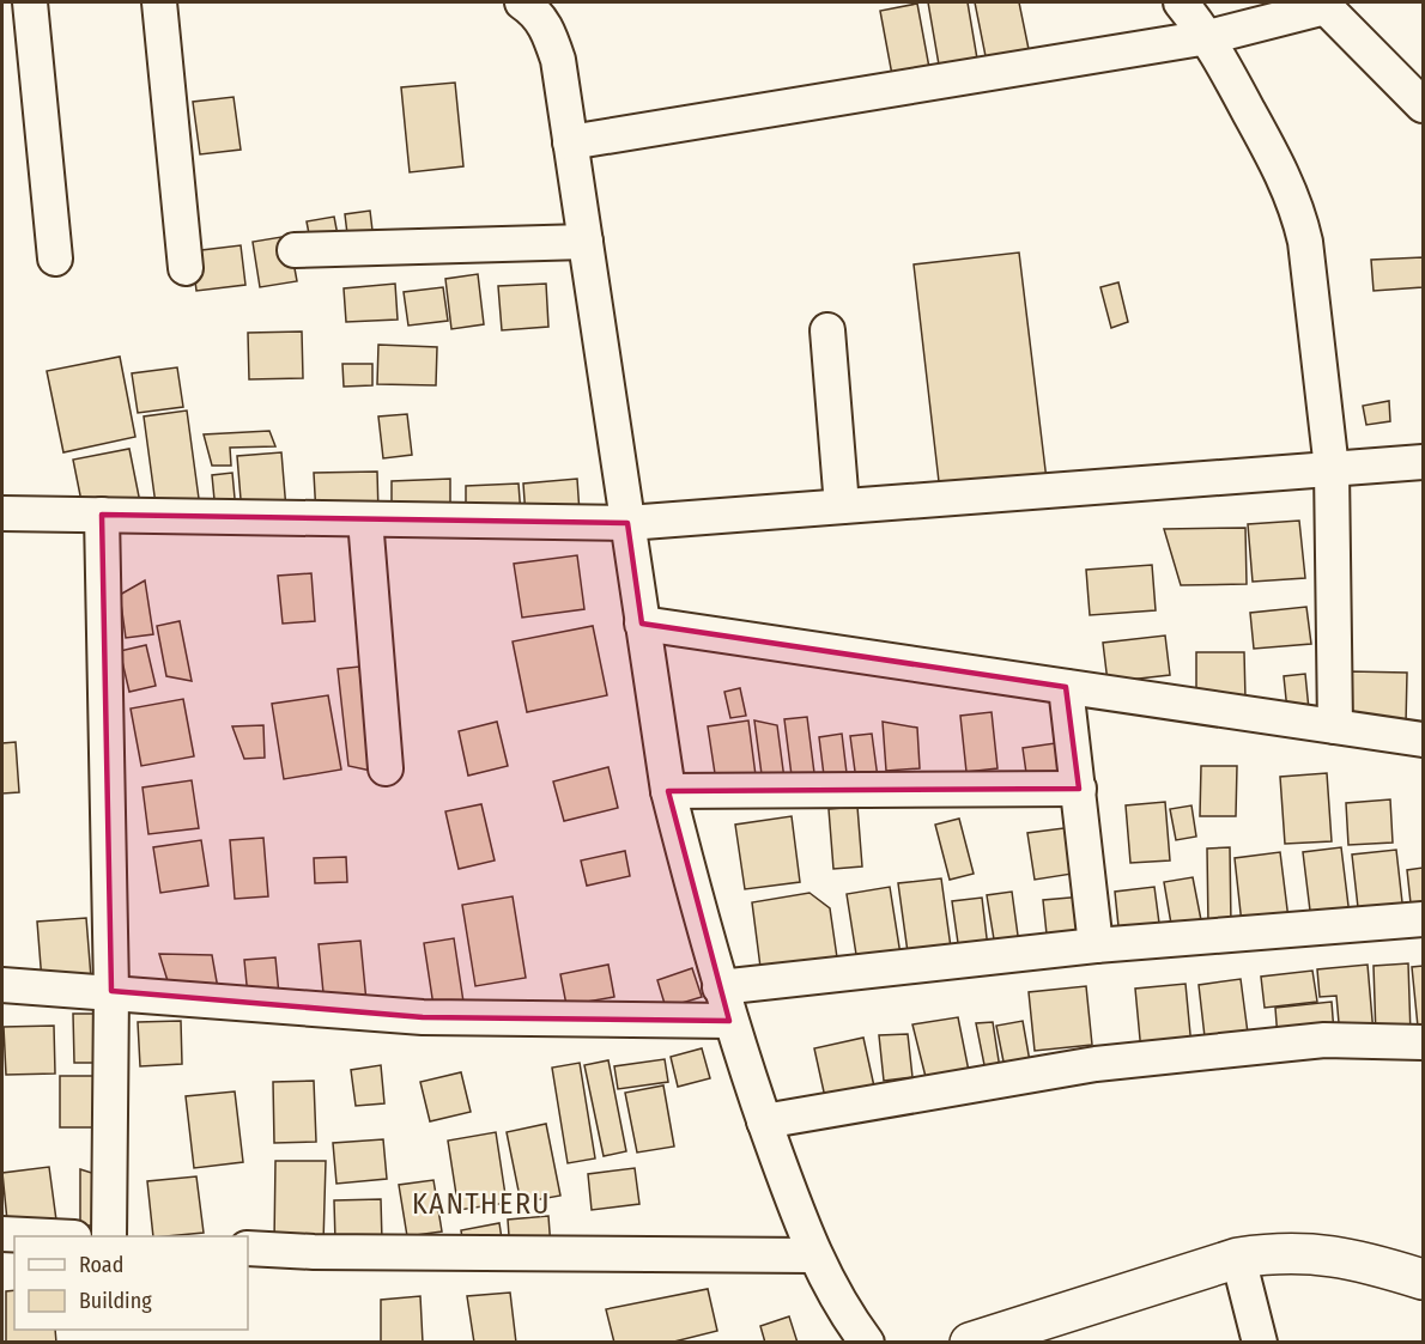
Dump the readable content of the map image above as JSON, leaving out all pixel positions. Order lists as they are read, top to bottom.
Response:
{
  "districts": ["KANTHERU"],
  "legend": ["Road", "Building"]
}
